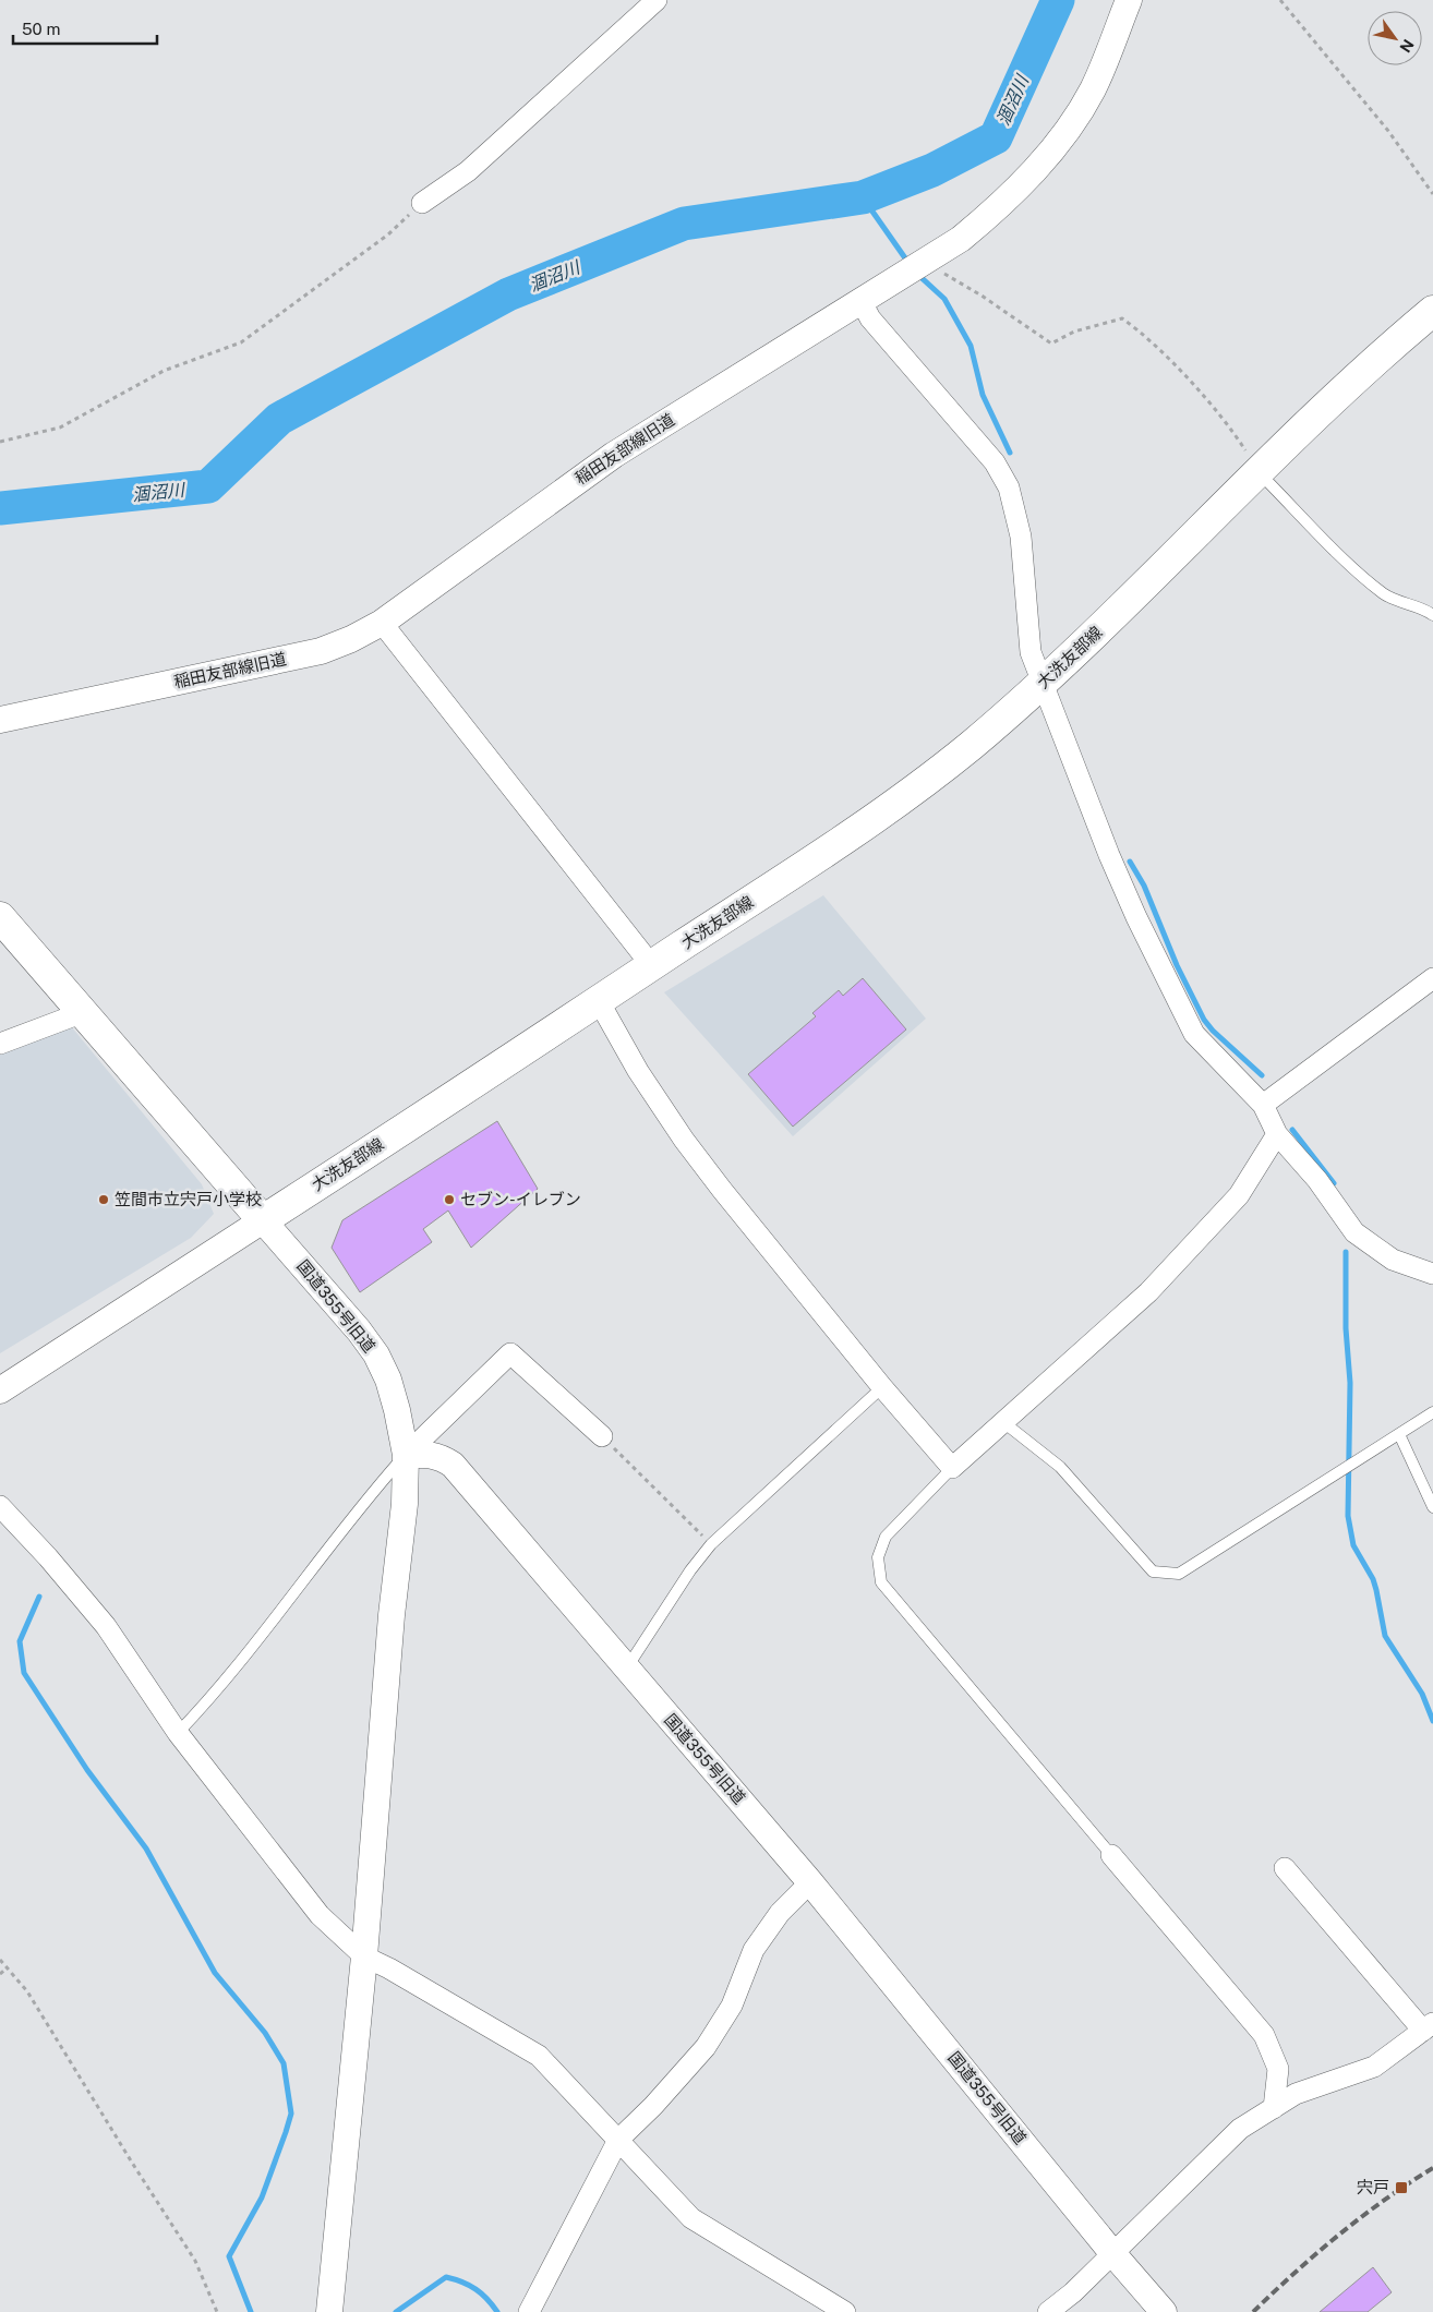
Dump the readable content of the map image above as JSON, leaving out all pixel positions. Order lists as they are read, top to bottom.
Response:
{
  "streets": {
    "main road": ["大洗友部線"],
    "street": ["稲田友部線旧道", "国道355号旧道"]
  },
  "crossings": [
    ["大洗友部線", "国道355号旧道"]
  ],
  "water": ["涸沼川"],
  "places": {
    "other": ["笠間市立宍戸小学校", "セブン-イレブン"],
    "transit": ["宍戸"]
  },
  "scale_bar": "50 m",
  "north": "bottom right"
}
